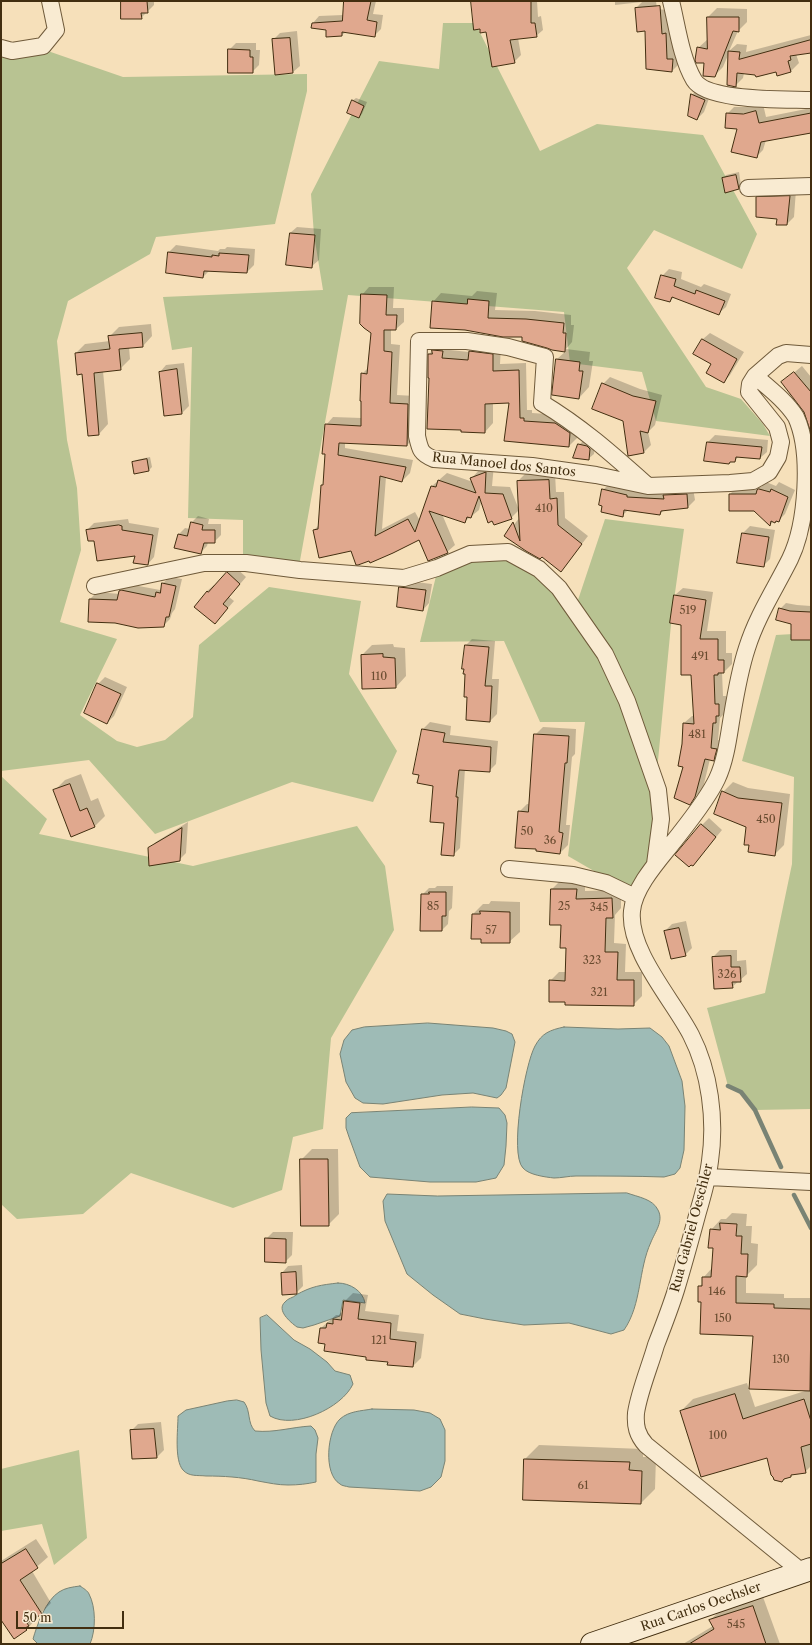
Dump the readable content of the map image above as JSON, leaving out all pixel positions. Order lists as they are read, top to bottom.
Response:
{
  "streets": {
    "main road": ["Rua Carlos Oechsler"],
    "street": ["Rua Manoel dos Santos", "Rua Gabriel Oeschler"]
  },
  "crossings": [
    ["Rua Manoel dos Santos", "Rua Gabriel Oeschler"],
    ["Rua Gabriel Oeschler", "Rua Carlos Oechsler"]
  ],
  "house_numbers": [
    "410",
    "519",
    "491",
    "110",
    "481",
    "450",
    "50",
    "36",
    "85",
    "25",
    "345",
    "57",
    "323",
    "326",
    "321",
    "146",
    "150",
    "121",
    "130",
    "100",
    "61",
    "545"
  ],
  "scale_bar": "50 m"
}
